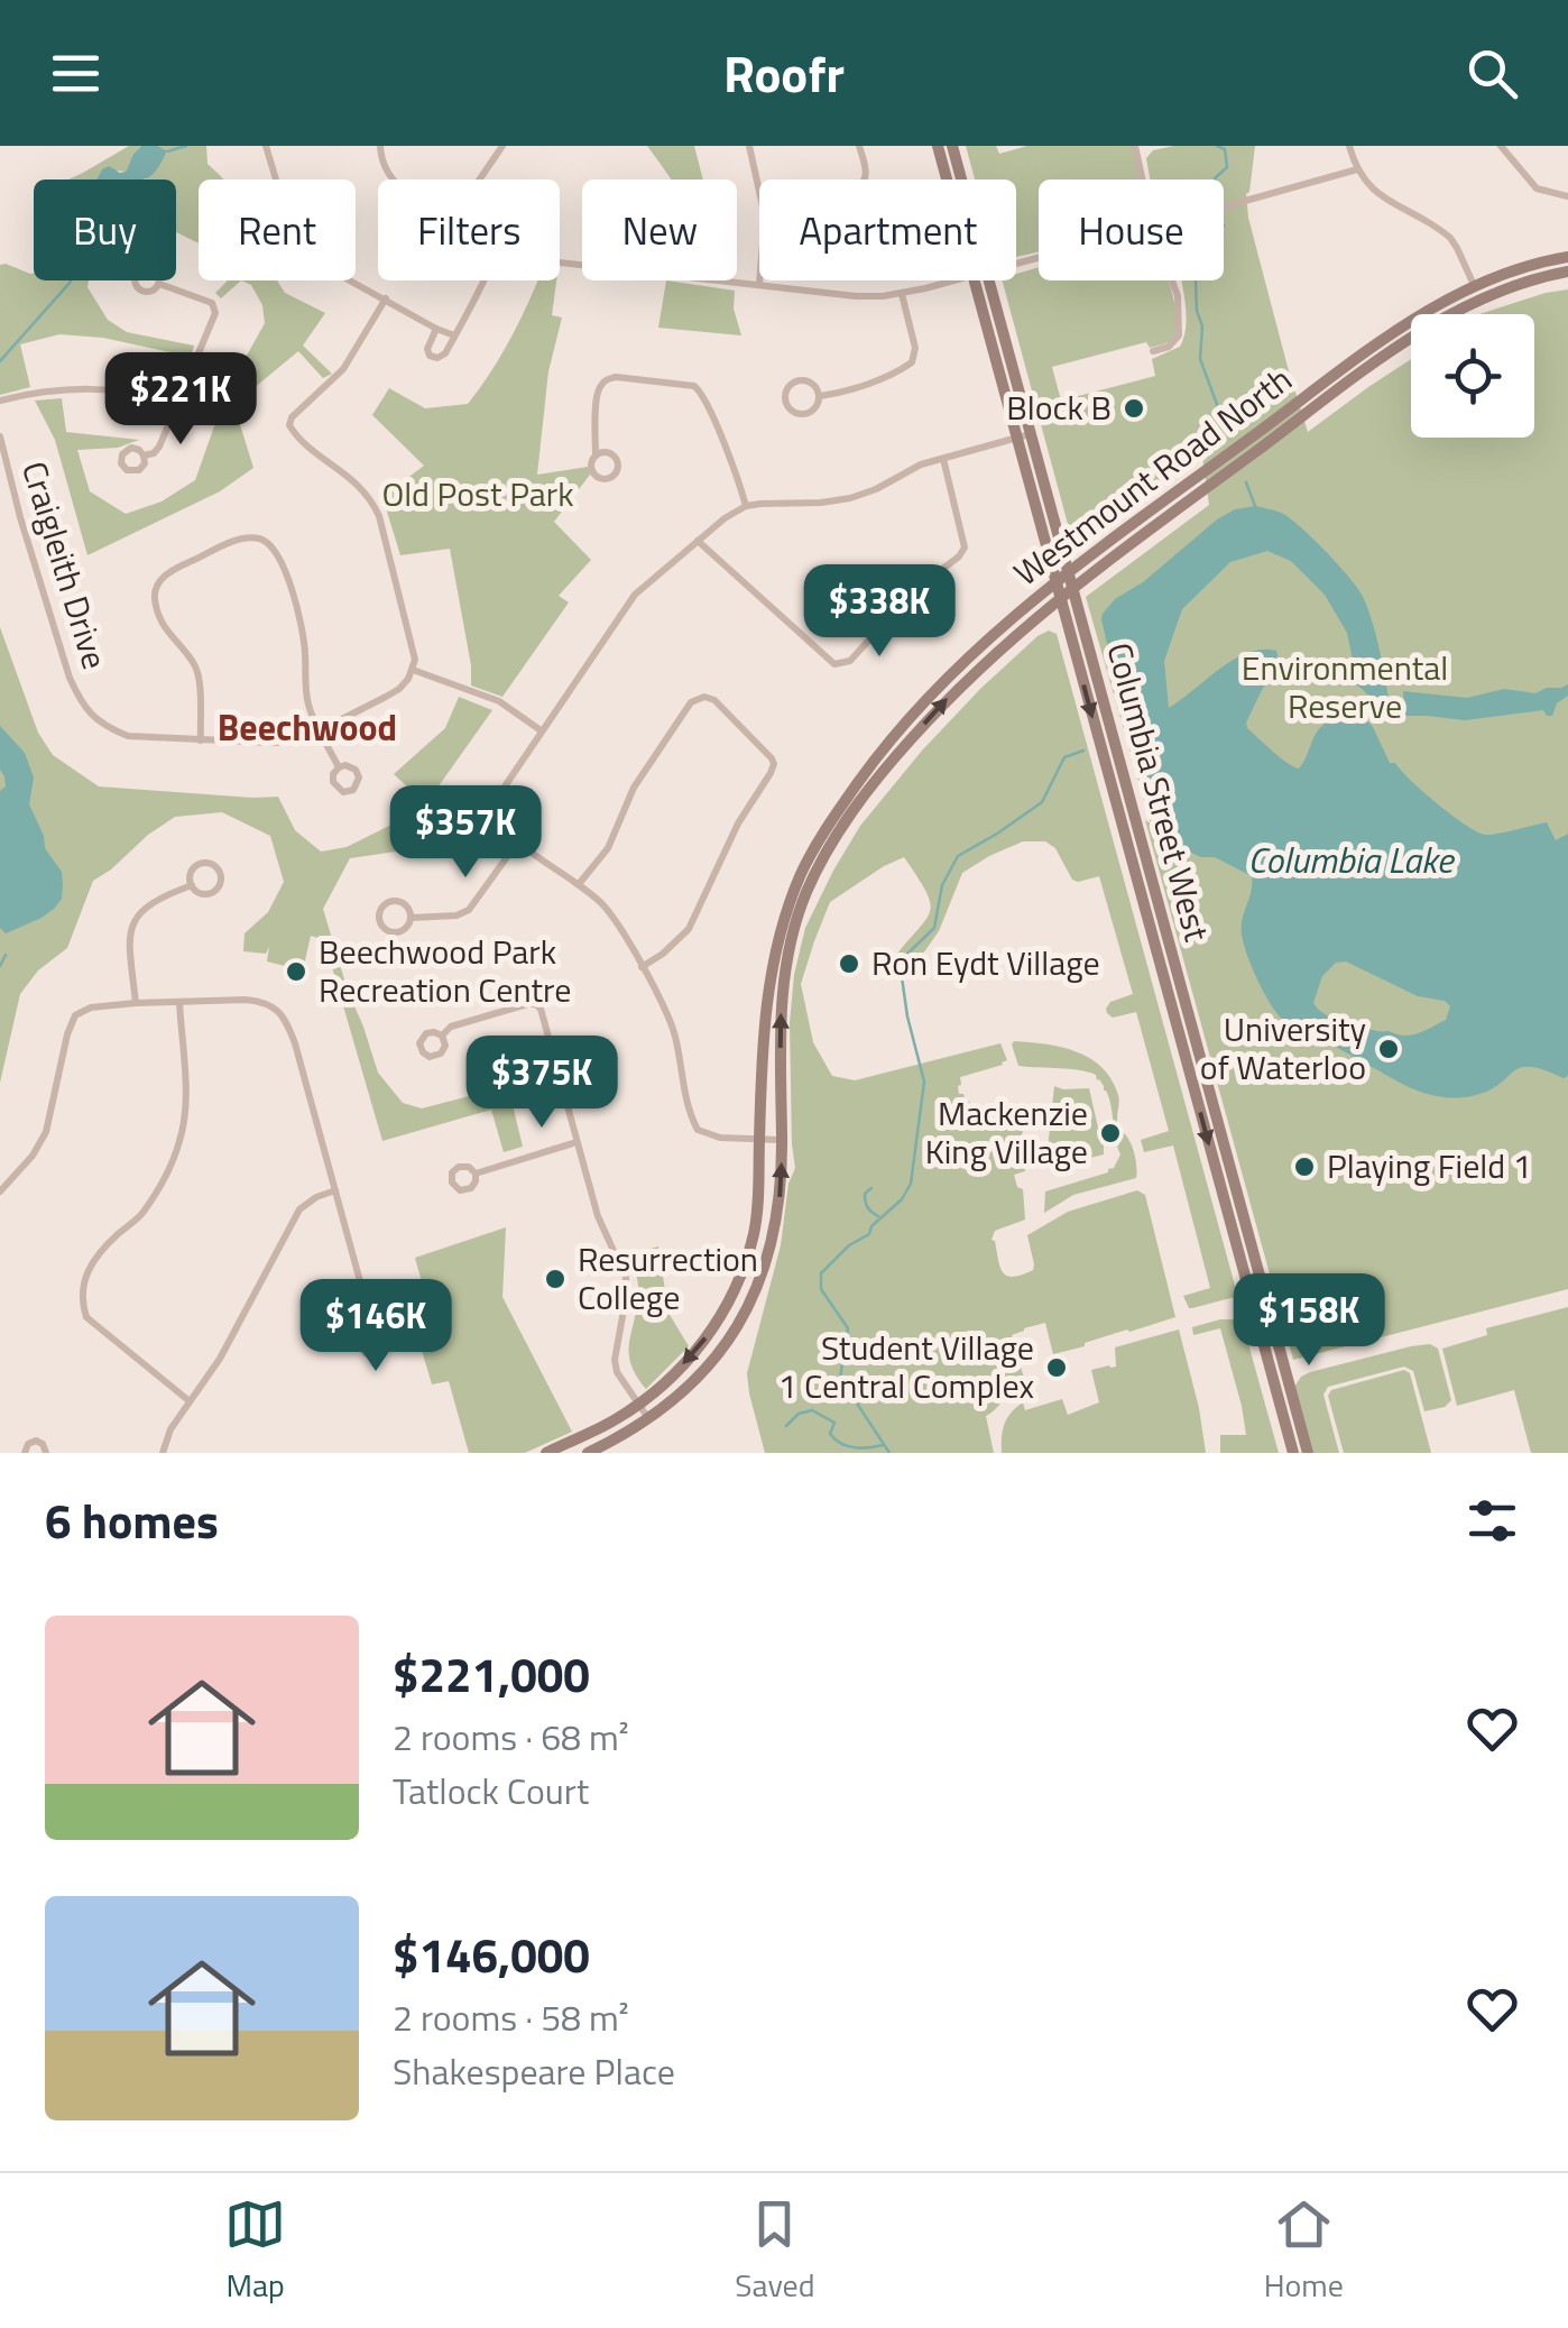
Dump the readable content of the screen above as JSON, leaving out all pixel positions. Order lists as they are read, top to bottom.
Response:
{
  "streets": {
    "main road": ["Westmount Road North", "Columbia Street West"],
    "street": ["Craigleith Drive"]
  },
  "crossings": [
    ["Westmount Road North", "Columbia Street West"]
  ],
  "districts": ["Beechwood"],
  "water": ["Columbia Lake"],
  "parks": ["Old Post Park", "Environmental Reserve"],
  "places": [
    "Block B",
    "Ron Eydt Village",
    "Beechwood Park Recreation Centre",
    "University of Waterloo",
    "Mackenzie King Village",
    "Playing Field 1",
    "Resurrection College",
    "Student Village 1 Central Complex"
  ],
  "page": {
    "header": "Roofr",
    "chip": [
      "Buy",
      "Rent",
      "Filters",
      "New",
      "Apartment",
      "House"
    ],
    "price": [
      "$221K",
      "$338K",
      "$357K",
      "$375K",
      "$158K",
      "$146K"
    ],
    "heading": "6 homes",
    "list": [
      {
        "name": "$221,000",
        "note": "2 rooms · 68 m² · Tatlock Court"
      },
      {
        "name": "$146,000",
        "note": "2 rooms · 58 m² · Shakespeare Place"
      }
    ],
    "tabs": ["Map", "Saved", "Home"]
  }
}
